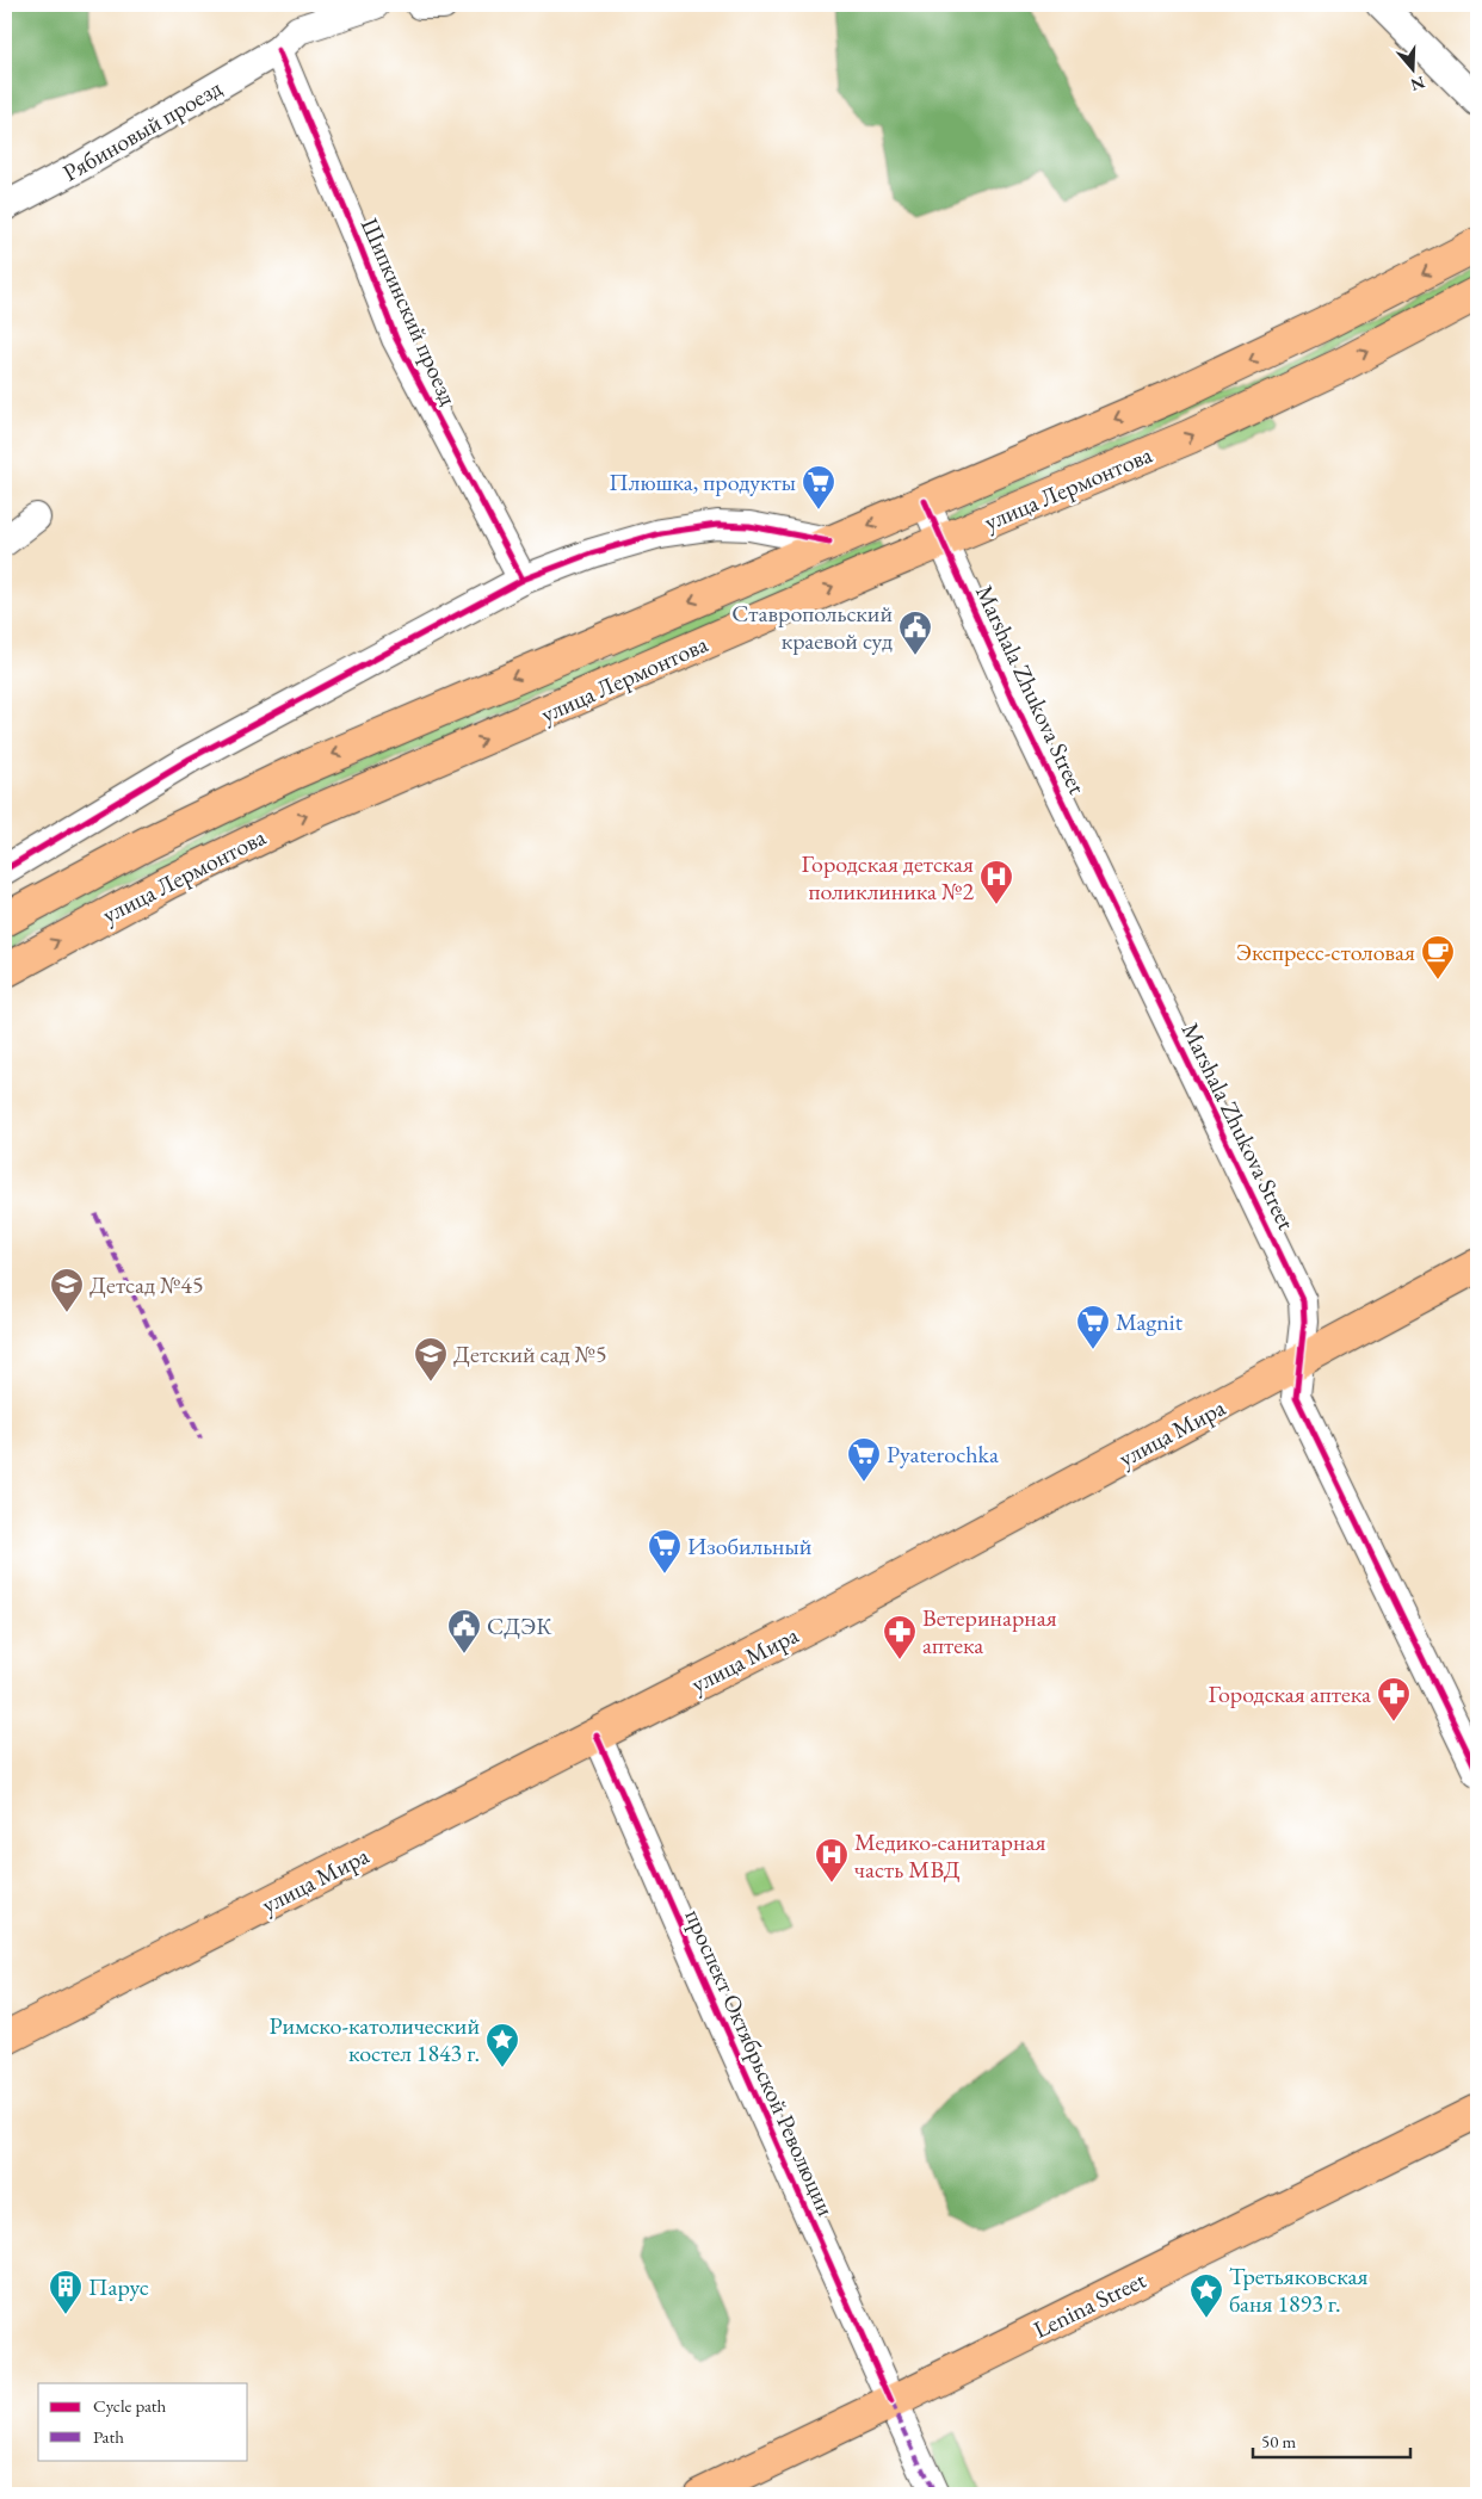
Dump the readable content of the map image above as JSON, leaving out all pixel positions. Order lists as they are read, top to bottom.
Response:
{
  "streets": {
    "main road": ["улица Лермонтова", "улица Мира", "Lenina Street"],
    "street": [
      "Рябиновый проезд",
      "Шипкинский проезд",
      "Marshala Zhukova Street",
      "проспект Октябрьской Революции"
    ]
  },
  "crossings": [
    ["Рябиновый проезд", "Шипкинский проезд"],
    ["улица Лермонтова", "Marshala Zhukova Street"],
    ["Marshala Zhukova Street", "улица Мира"],
    ["улица Мира", "проспект Октябрьской Революции"],
    ["проспект Октябрьской Революции", "Lenina Street"]
  ],
  "places": {
    "supermarket": [
      "Плюшка, продукты",
      "Magnit",
      "Pyaterochka",
      "Изобильный"
    ],
    "public building": ["Ставропольский краевой суд", "СДЭК"],
    "hospital": ["Городская детская поликлиника №2", "Медико-санитарная часть МВД"],
    "cafe": ["Экспресс-столовая"],
    "school or university": ["Детсад №45", "Детский сад №5"],
    "pharmacy": ["Ветеринарная аптека", "Городская аптека"],
    "place": ["Римско-католический костел 1843 г.", "Третьяковская баня 1893 г."],
    "building": ["Парус"]
  },
  "legend": ["Cycle path", "Path"],
  "scale_bar": "50 m",
  "north": "bottom"
}
